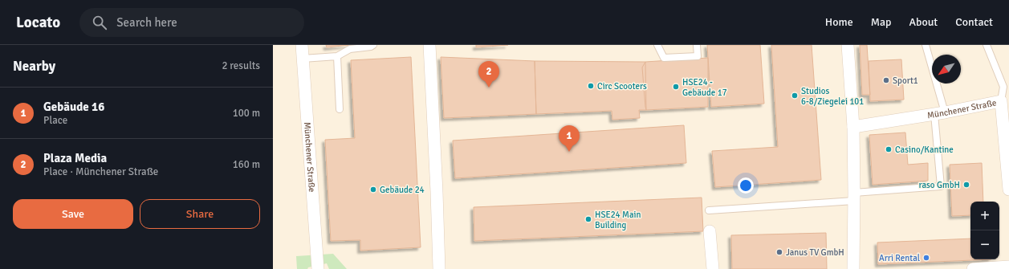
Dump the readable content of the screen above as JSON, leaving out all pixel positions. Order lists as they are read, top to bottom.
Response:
{
  "streets": {
    "street": ["Münchener Straße"]
  },
  "places": [
    "Sport1",
    "Circ Scooters",
    "HSE24 - Gebäude 17",
    "Studios 6-8/Ziegelei 101",
    "Casino/Kantine",
    "raso GmbH",
    "Gebäude 24",
    "HSE24 Main Building",
    "Janus TV GmbH",
    "Arri Rental"
  ],
  "north": "bottom left",
  "page": {
    "header": "Locato",
    "search": "Search here",
    "nav": [
      "Home",
      "Map",
      "About",
      "Contact"
    ],
    "heading": ["Nearby", "2 results"],
    "pins": ["2", "1"],
    "list": [
      {
        "mark": "1",
        "name": "Gebäude 16",
        "note": "Place",
        "value": "100 m"
      },
      {
        "mark": "2",
        "name": "Plaza Media",
        "note": "Place · Münchener Straße",
        "value": "160 m"
      }
    ],
    "buttons": ["Save", "Share"],
    "map_buttons": ["+", "−"]
  }
}
